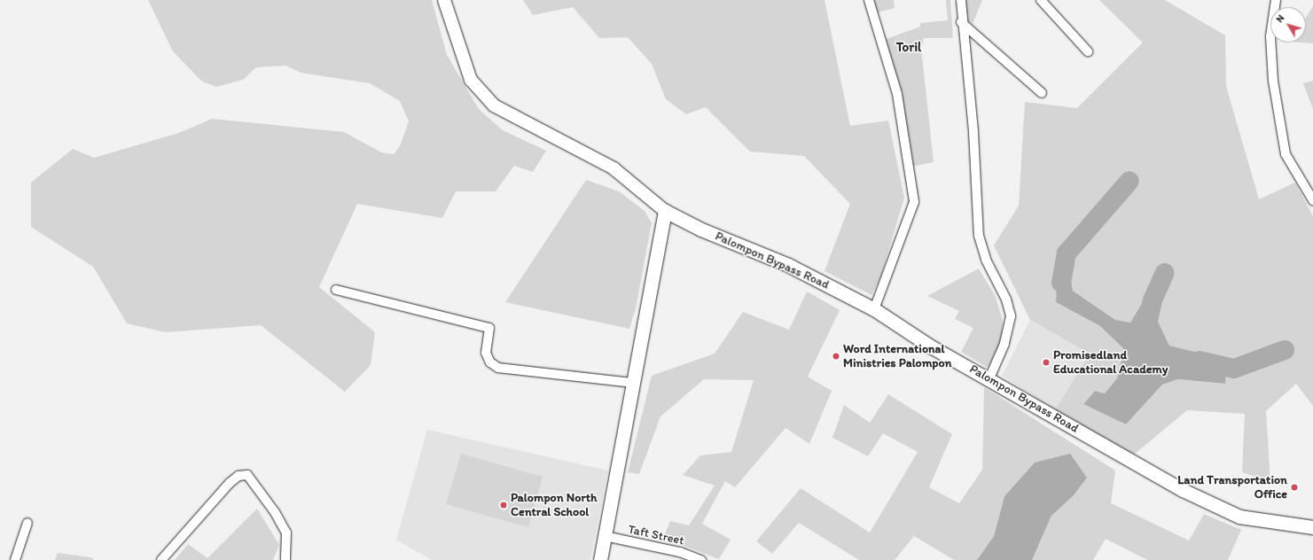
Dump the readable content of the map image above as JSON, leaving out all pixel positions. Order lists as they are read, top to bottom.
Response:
{
  "streets": {
    "main road": ["Palompon Bypass Road"],
    "street": ["Taft Street"]
  },
  "districts": ["Toril"],
  "places": [
    "Word International Ministries Palompon",
    "Promisedland Educational Academy",
    "Land Transportation Office",
    "Palompon North Central School"
  ],
  "north": "top left"
}
